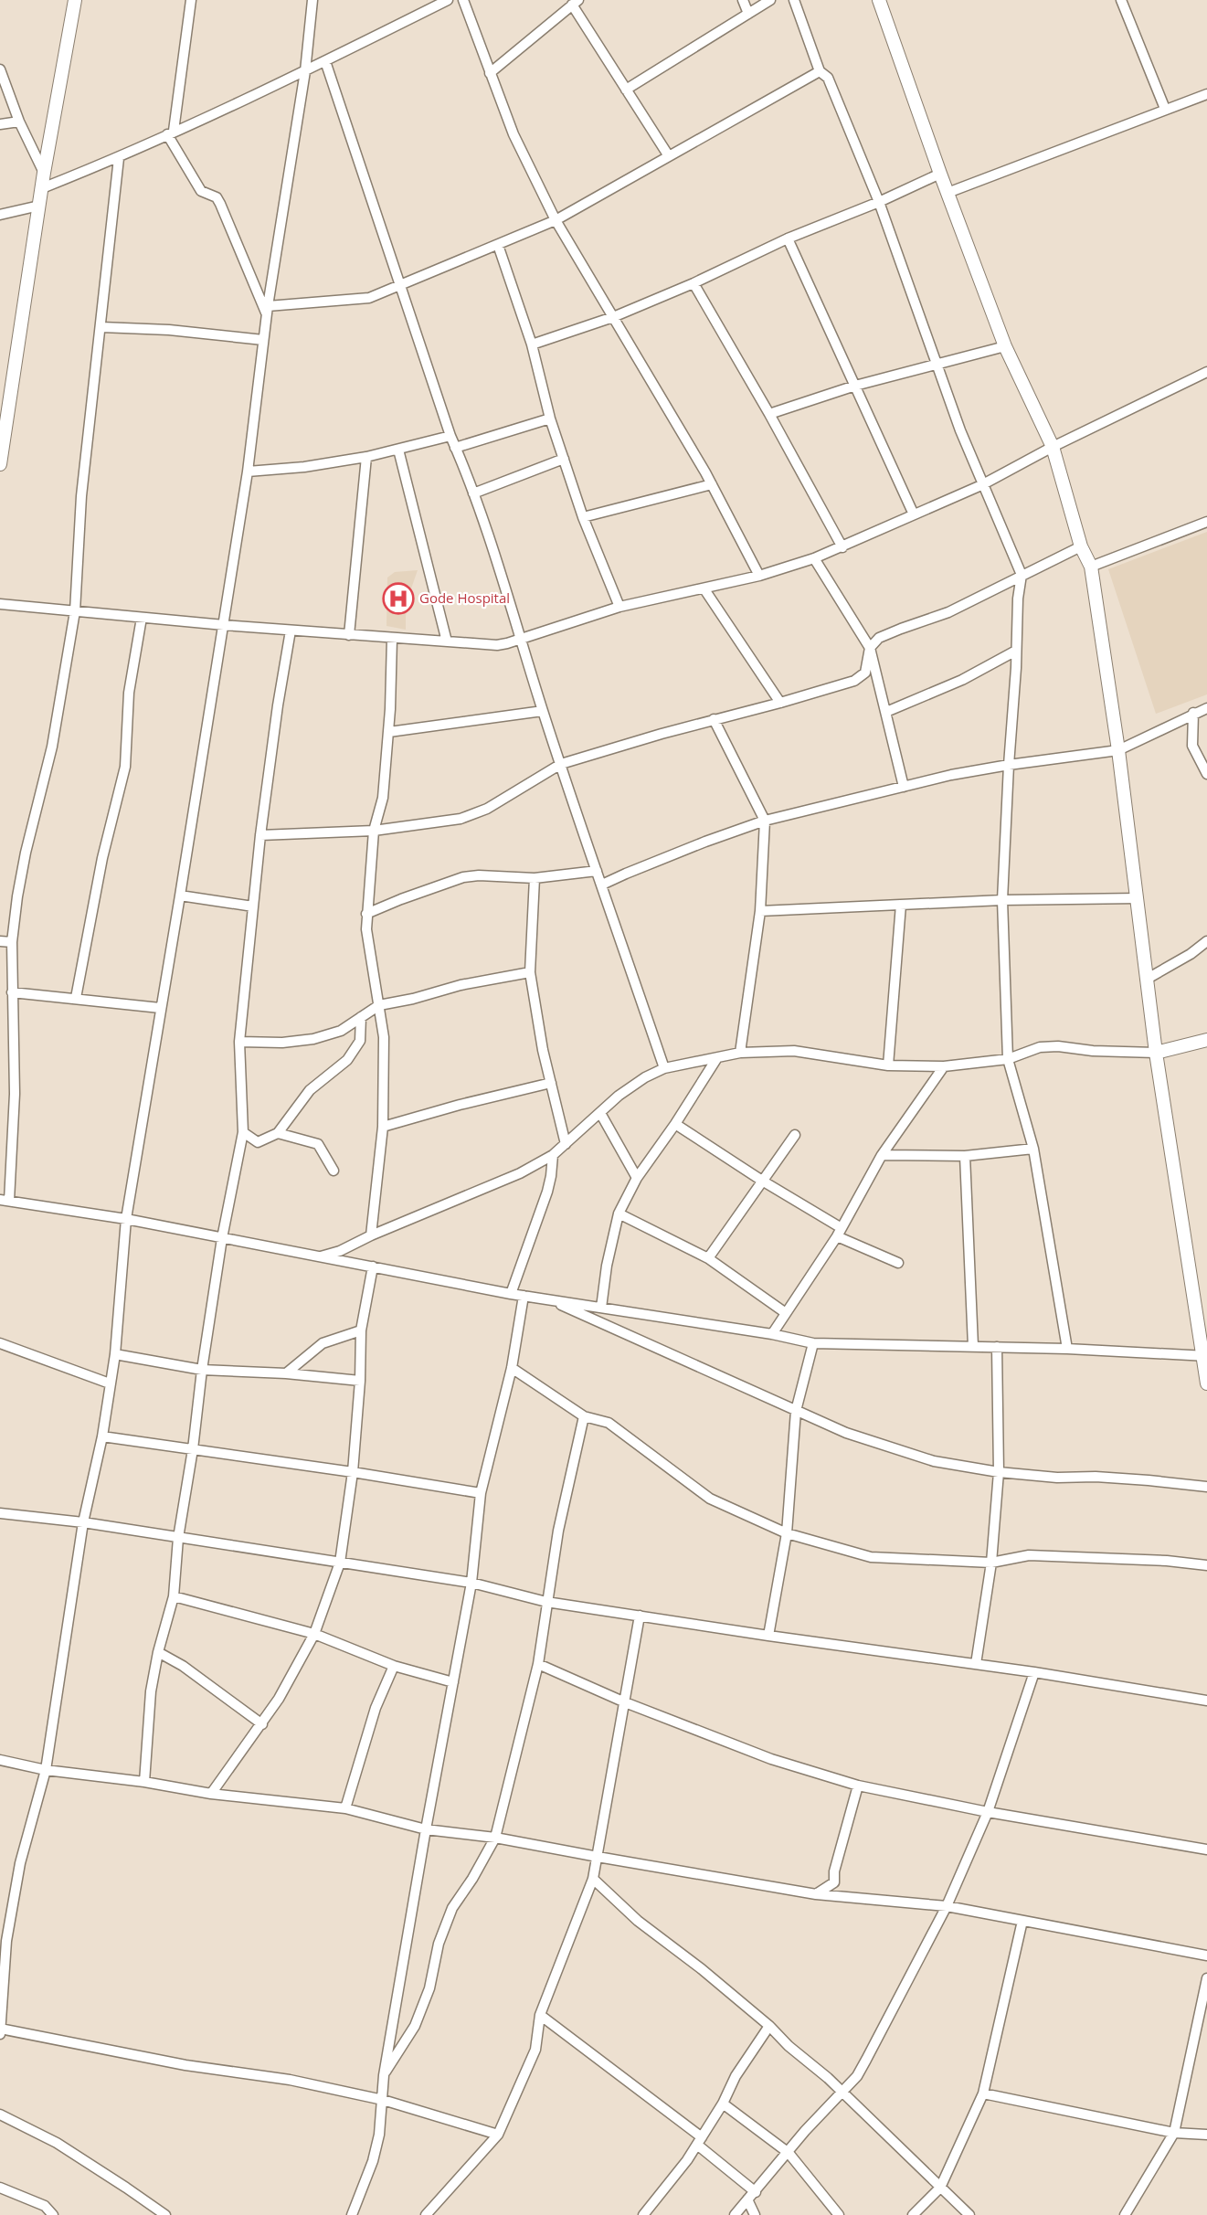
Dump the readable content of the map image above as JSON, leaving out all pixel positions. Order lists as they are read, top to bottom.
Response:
{
  "places": {
    "hospital": ["Gode Hospital"]
  }
}
